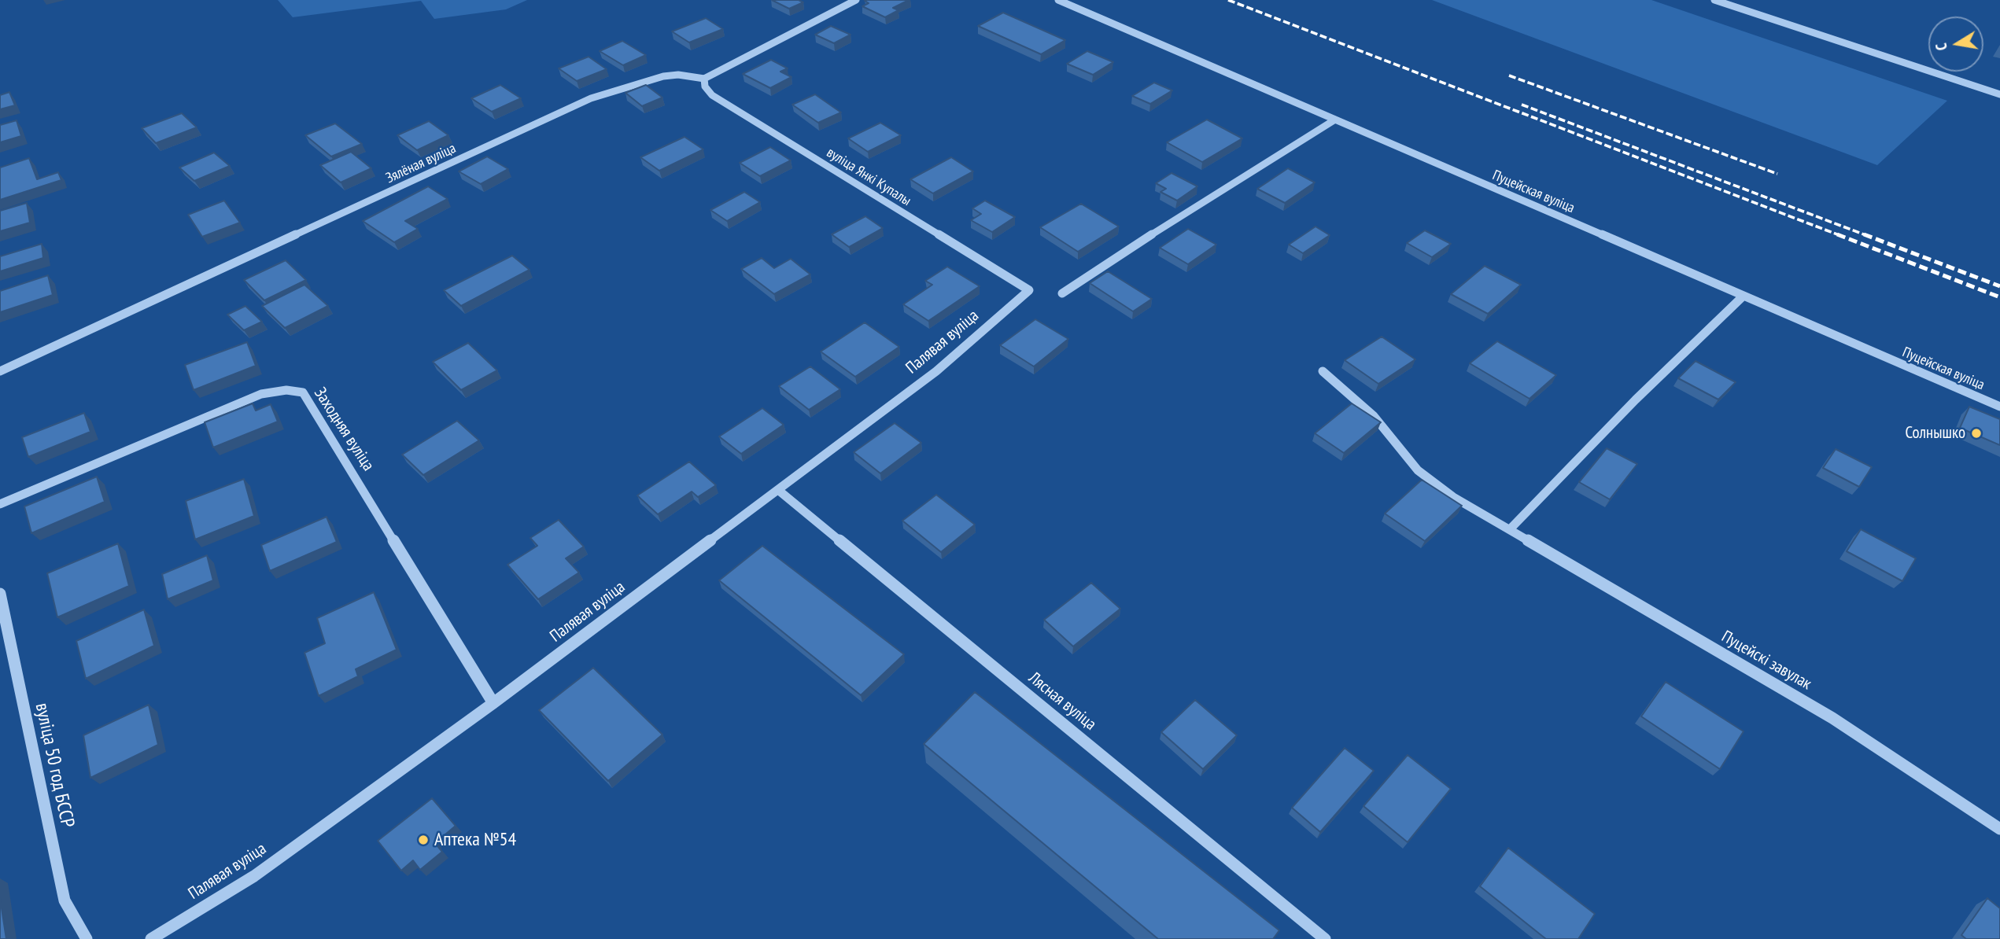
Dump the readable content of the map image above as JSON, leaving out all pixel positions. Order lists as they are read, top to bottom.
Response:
{
  "streets": {
    "street": [
      "Зялёная вуліца",
      "вуліца Янкі Купалы",
      "Пуцейская вуліца",
      "Палявая вуліца",
      "Заходняя вуліца",
      "Пуцейскі завулак",
      "Лясная вуліца",
      "вуліца 50 год БССР"
    ]
  },
  "crossings": [
    ["Зялёная вуліца", "вуліца Янкі Купалы"],
    ["вуліца Янкі Купалы", "Палявая вуліца"],
    ["Палявая вуліца", "Заходняя вуліца"],
    ["Палявая вуліца", "Лясная вуліца"]
  ],
  "places": ["Солнышко", "Аптека №54"],
  "north": "left"
}
